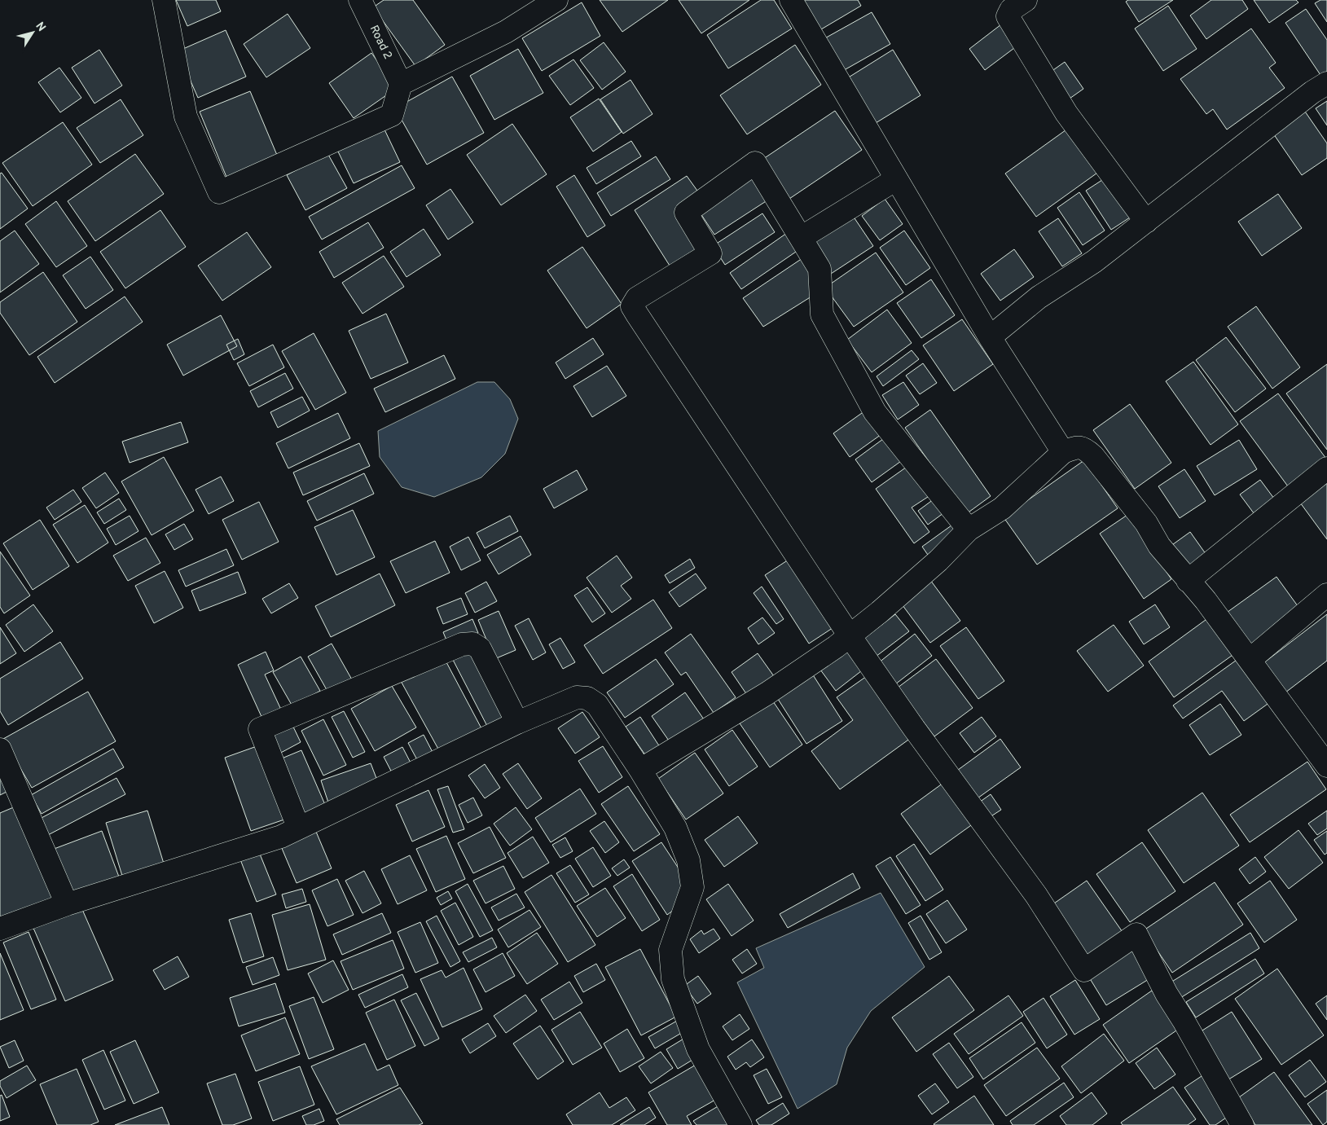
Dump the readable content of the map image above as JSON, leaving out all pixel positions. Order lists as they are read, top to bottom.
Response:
{
  "streets": {
    "street": ["Road 2"]
  },
  "north": "top right"
}
